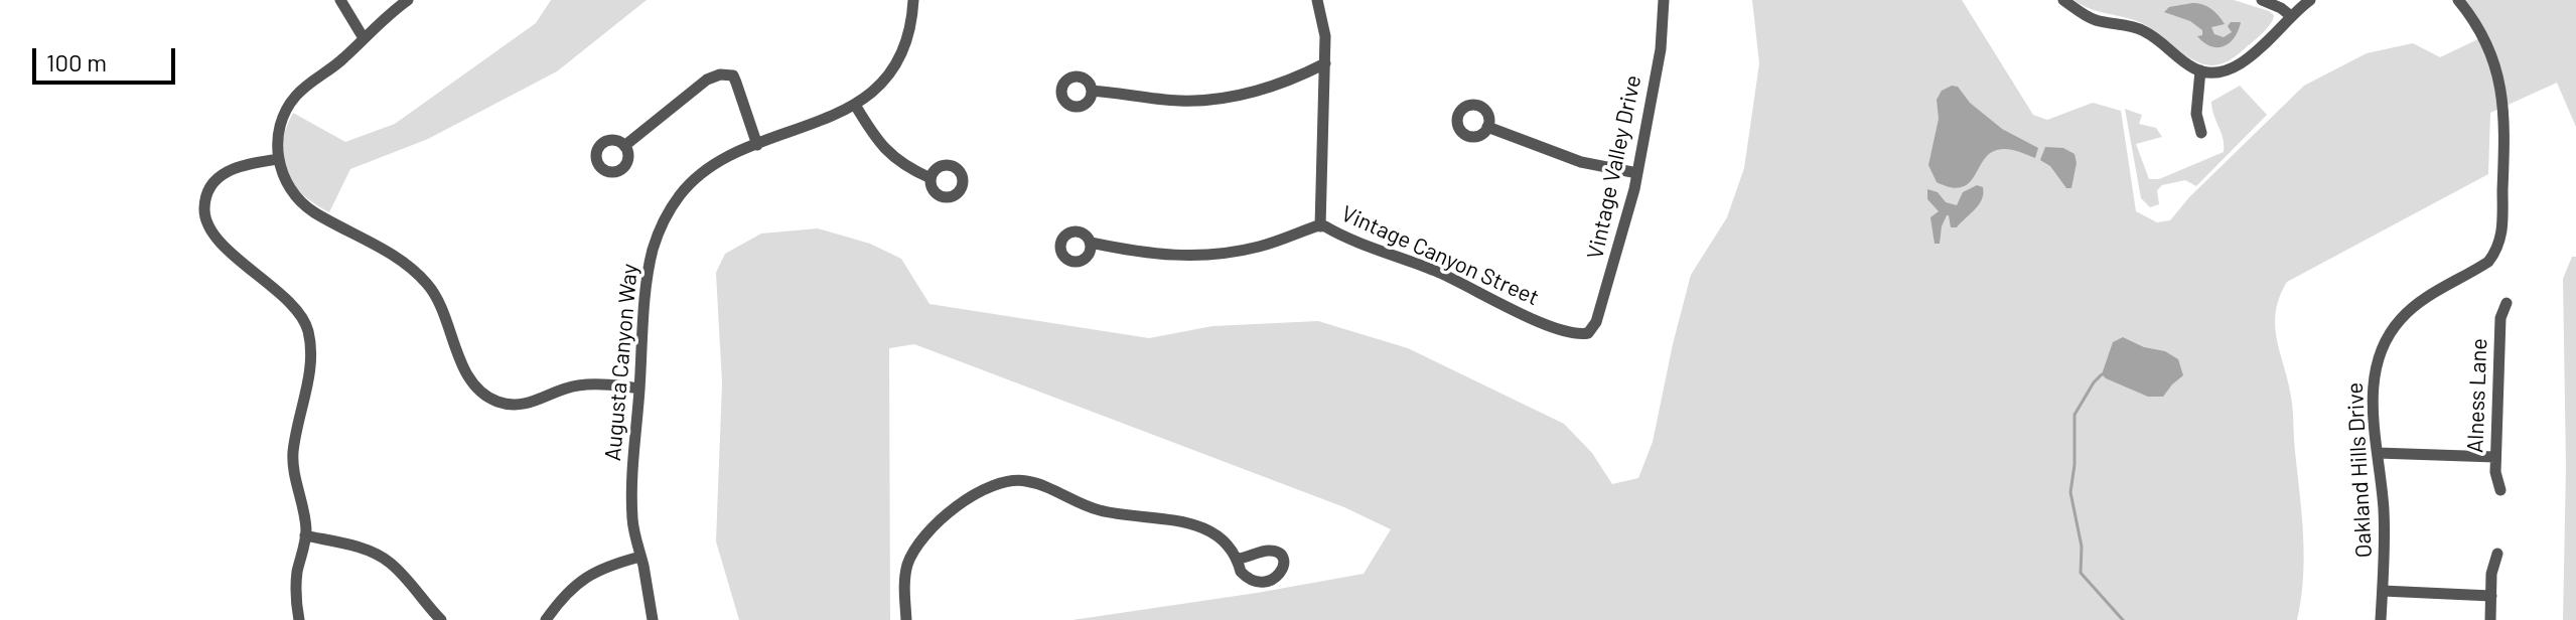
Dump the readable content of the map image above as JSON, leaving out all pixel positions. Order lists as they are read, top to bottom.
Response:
{
  "streets": {
    "street": [
      "Vintage Valley Drive",
      "Vintage Canyon Street",
      "Augusta Canyon Way",
      "Alness Lane",
      "Oakland Hills Drive"
    ]
  },
  "crossings": [
    ["Vintage Valley Drive", "Vintage Canyon Street"]
  ],
  "scale_bar": "100 m"
}
